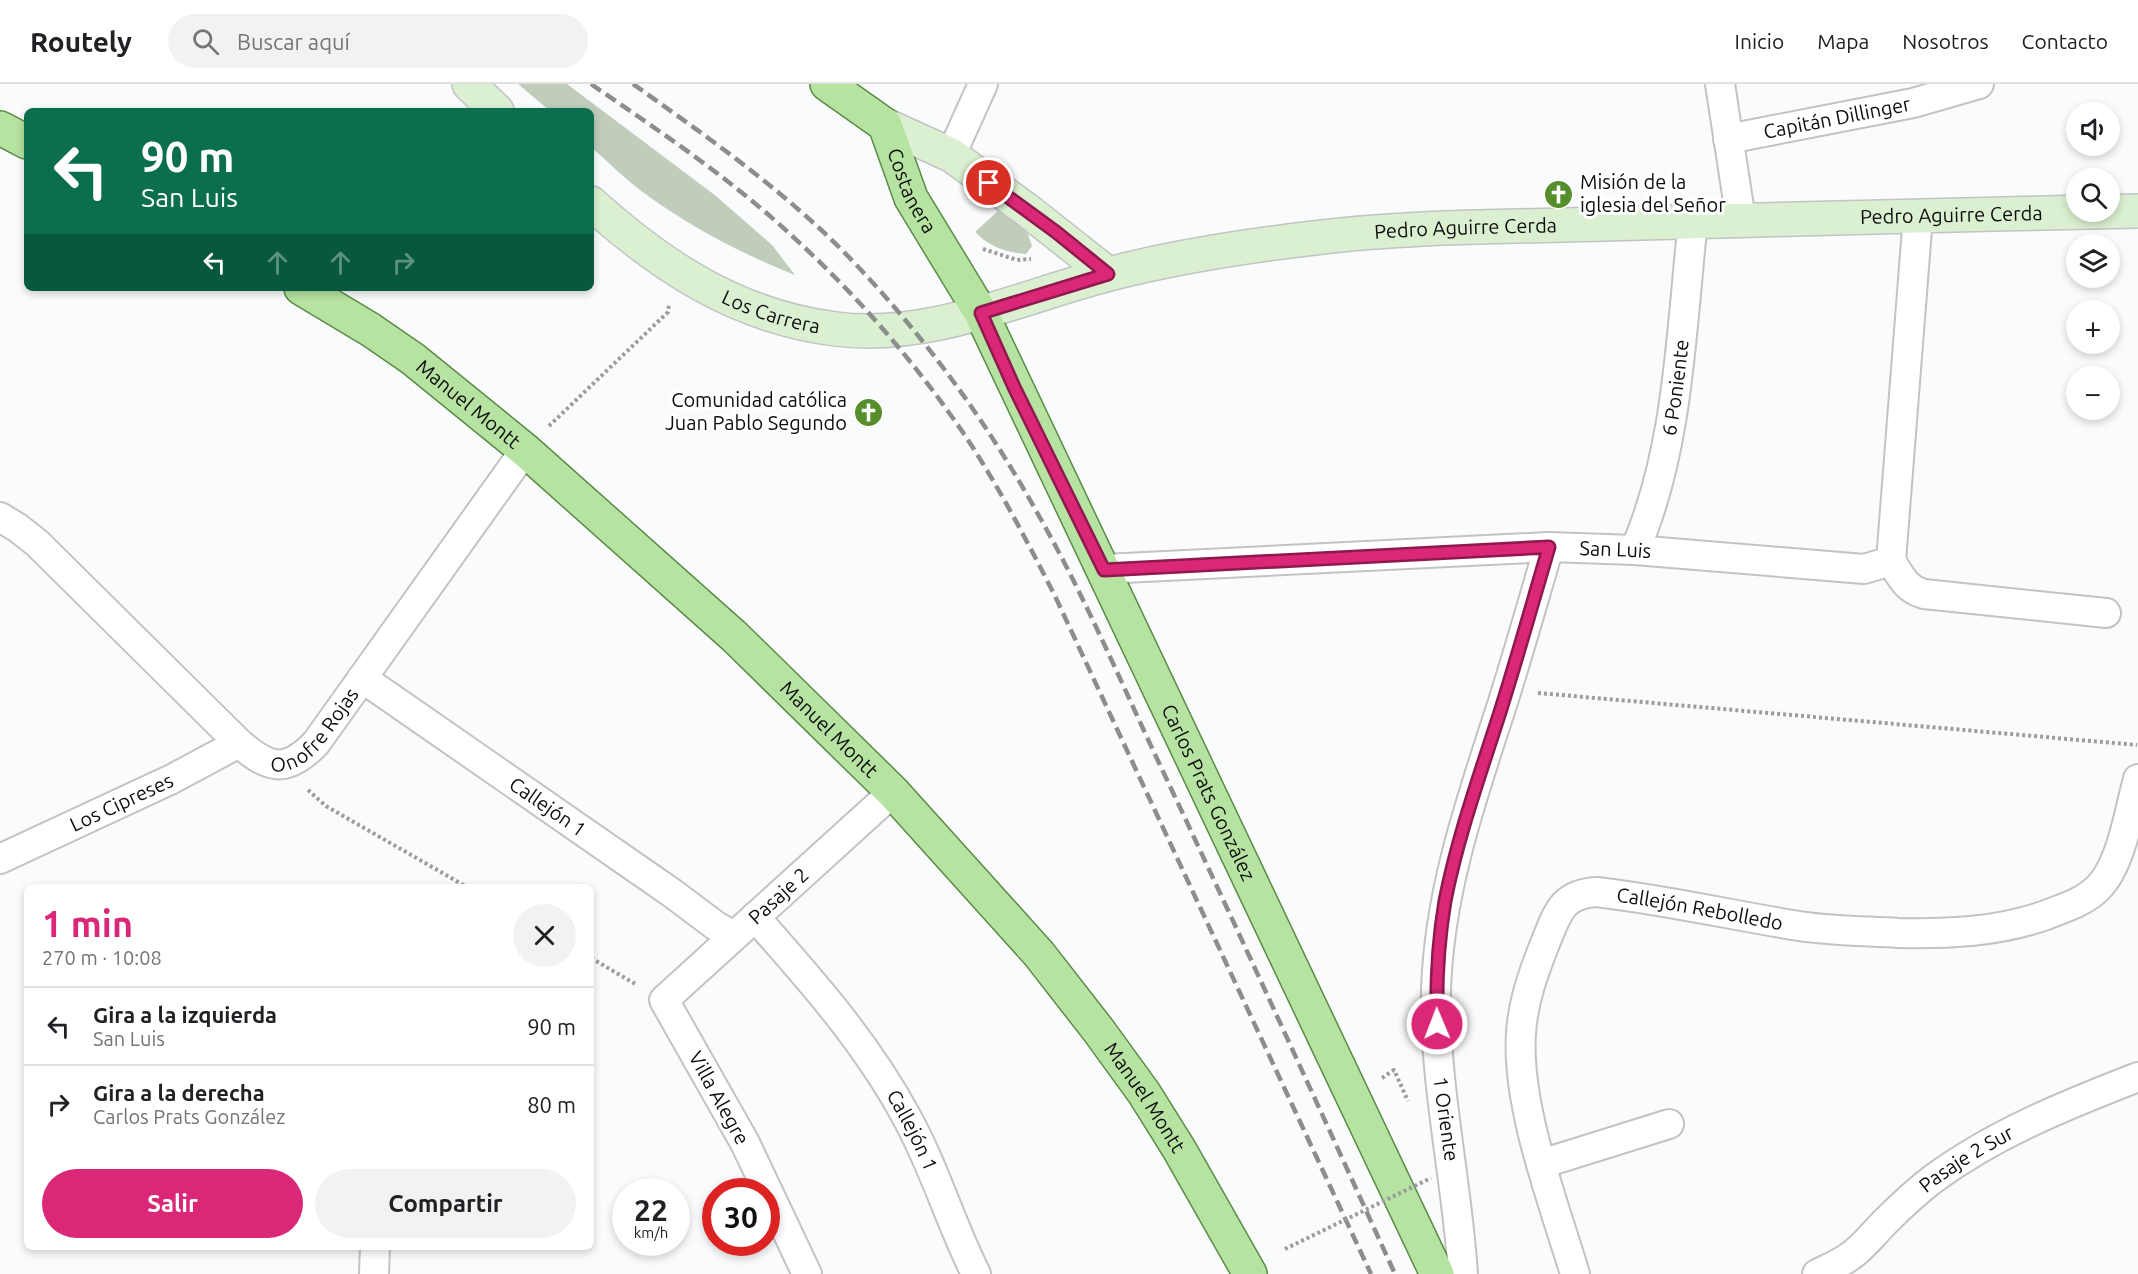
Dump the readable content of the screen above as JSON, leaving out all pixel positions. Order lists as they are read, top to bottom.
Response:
{
  "streets": {
    "main road": ["Costanera", "Manuel Montt", "Carlos Prats González"],
    "street": [
      "Capitán Dillinger",
      "Pedro Aguirre Cerda",
      "Los Carrera",
      "6 Poniente",
      "San Luis",
      "Onofre Rojas",
      "Los Cipreses",
      "Callejón 1",
      "Pasaje 2",
      "Callejón Rebolledo",
      "Villa Alegre",
      "1 Oriente",
      "Pasaje 2 Sur"
    ]
  },
  "crossings": [
    ["Costanera", "Pedro Aguirre Cerda"],
    ["Costanera", "Los Carrera"],
    ["Costanera", "Carlos Prats González"],
    ["Pedro Aguirre Cerda", "Los Carrera"],
    ["Pedro Aguirre Cerda", "6 Poniente"],
    ["Pedro Aguirre Cerda", "Carlos Prats González"],
    ["Los Carrera", "Carlos Prats González"],
    ["6 Poniente", "San Luis"],
    ["Manuel Montt", "Onofre Rojas"],
    ["Manuel Montt", "Pasaje 2"],
    ["San Luis", "Carlos Prats González"],
    ["San Luis", "1 Oriente"],
    ["Onofre Rojas", "Los Cipreses"],
    ["Onofre Rojas", "Callejón 1"],
    ["Callejón 1", "Pasaje 2"],
    ["Pasaje 2", "Villa Alegre"]
  ],
  "places": {
    "church": ["Misión de la iglesia del Señor", "Comunidad católica Juan Pablo Segundo"]
  },
  "page": {
    "header": "Routely",
    "search": "Buscar aquí",
    "nav": [
      "Inicio",
      "Mapa",
      "Nosotros",
      "Contacto"
    ],
    "map_buttons": ["+", "−"],
    "turn": ["90 m", "San Luis"],
    "heading": ["1 min", "270 m · 10:08"],
    "list": [
      {
        "name": "Gira a la izquierda",
        "note": "San Luis",
        "value": "90 m"
      },
      {
        "name": "Gira a la derecha",
        "note": "Carlos Prats González",
        "value": "80 m"
      }
    ],
    "buttons": ["Salir", "Compartir"],
    "speed": "22 km/h",
    "limit": "30"
  }
}
